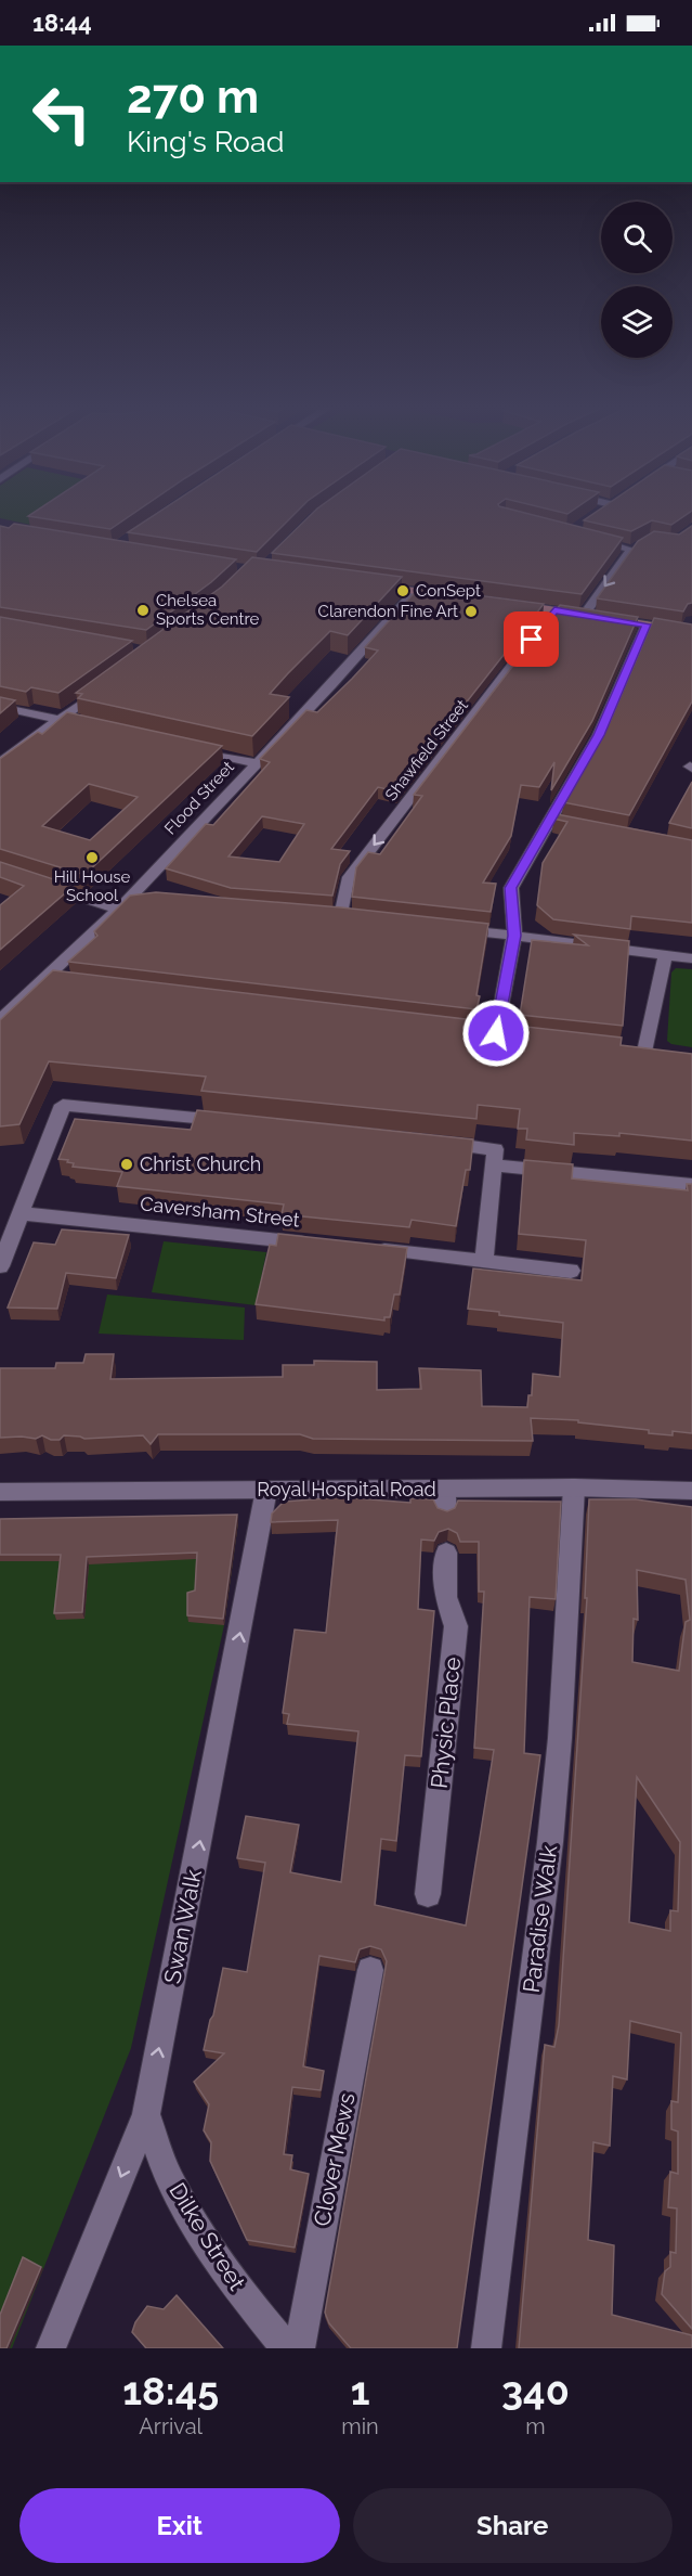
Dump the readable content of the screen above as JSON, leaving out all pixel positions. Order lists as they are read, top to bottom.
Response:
{
  "streets": {
    "street": [
      "Shawfield Street",
      "Flood Street",
      "Caversham Street",
      "Royal Hospital Road",
      "Physic Place",
      "Paradise Walk",
      "Swan Walk",
      "Clover Mews",
      "Dilke Street"
    ]
  },
  "crossings": [
    ["Royal Hospital Road", "Paradise Walk"],
    ["Royal Hospital Road", "Swan Walk"],
    ["Swan Walk", "Dilke Street"]
  ],
  "places": [
    "ConSept",
    "Chelsea Sports Centre",
    "Clarendon Fine Art",
    "Hill House School",
    "Christ Church"
  ],
  "page": {
    "status": "18:44",
    "turn": ["270 m", "King's Road"],
    "eta": [
      "18:45",
      "Arrival",
      "1",
      "min",
      "340",
      "m"
    ],
    "buttons": ["Exit", "Share"]
  }
}
